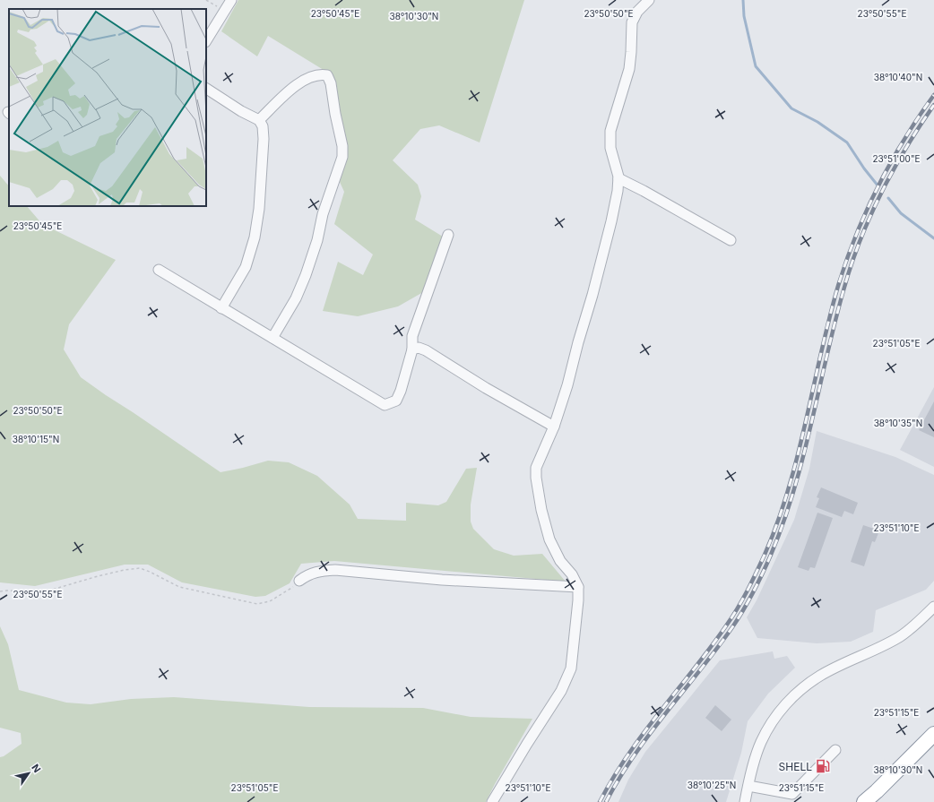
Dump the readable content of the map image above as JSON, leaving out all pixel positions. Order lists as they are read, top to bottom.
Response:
{
  "places": {
    "fuel station": ["SHELL"]
  },
  "north": "top right",
  "coordinates": [
    "23°50'50\"E",
    "23°50'55\"E",
    "23°50'45\"E",
    "38°10'30\"N",
    "38°10'40\"N",
    "23°51'00\"E",
    "23°51'05\"E",
    "38°10'35\"N",
    "38°10'15\"N",
    "23°51'10\"E",
    "23°51'15\"E",
    "38°10'25\"N"
  ]
}
